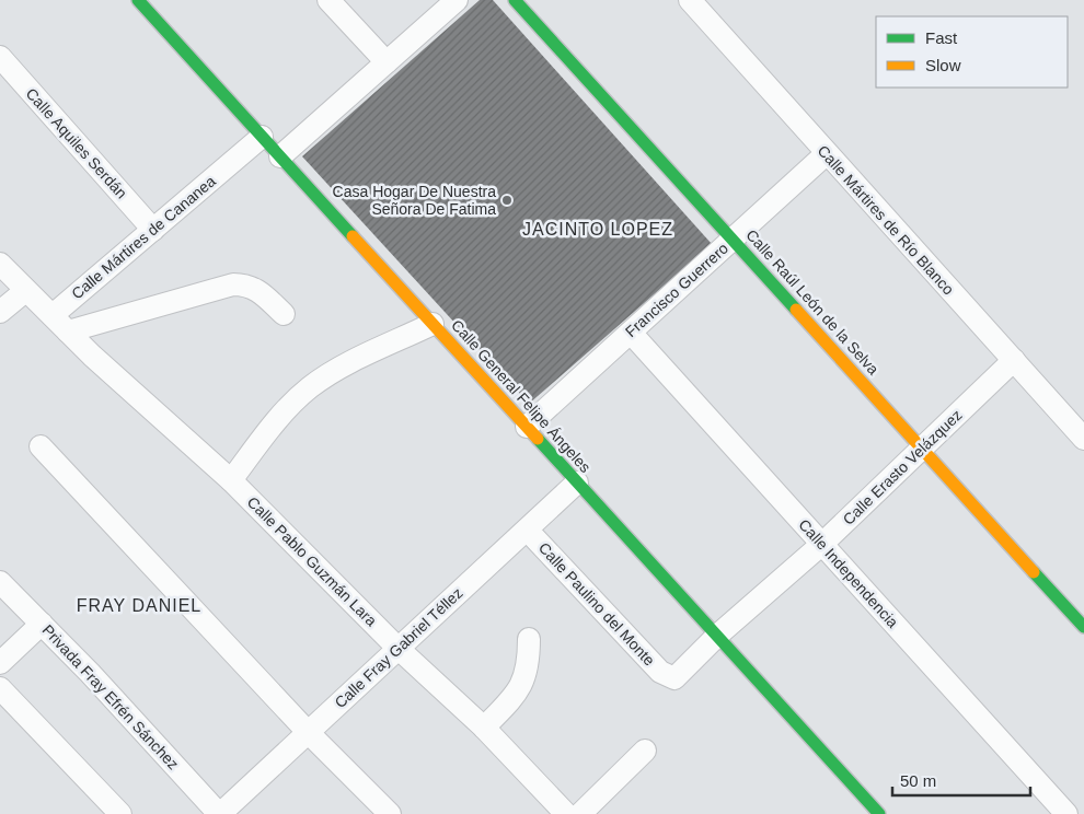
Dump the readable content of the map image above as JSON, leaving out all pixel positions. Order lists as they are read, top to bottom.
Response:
{
  "streets": {
    "street": [
      "Calle Aquiles Serdán",
      "Calle Mártires de Río Blanco",
      "Calle Mártires de Cananea",
      "Francisco Guerrero",
      "Calle Raúl León de la Selva",
      "Calle General Felipe Ángeles",
      "Calle Erasto Velázquez",
      "Calle Pablo Guzmán Lara",
      "Calle Independencia",
      "Calle Paulino del Monte",
      "Calle Fray Gabriel Téllez",
      "Privada Fray Efrén Sánchez"
    ]
  },
  "crossings": [
    ["Calle Aquiles Serdán", "Calle Mártires de Cananea"],
    ["Calle Mártires de Río Blanco", "Francisco Guerrero"],
    ["Calle Mártires de Río Blanco", "Calle Erasto Velázquez"],
    ["Calle Mártires de Cananea", "Calle General Felipe Ángeles"],
    ["Calle Mártires de Cananea", "Calle Pablo Guzmán Lara"],
    ["Francisco Guerrero", "Calle Raúl León de la Selva"],
    ["Francisco Guerrero", "Calle General Felipe Ángeles"],
    ["Francisco Guerrero", "Calle Independencia"],
    ["Calle Raúl León de la Selva", "Calle Erasto Velázquez"],
    ["Calle General Felipe Ángeles", "Calle Erasto Velázquez"],
    ["Calle General Felipe Ángeles", "Calle Fray Gabriel Téllez"],
    ["Calle Erasto Velázquez", "Calle Independencia"],
    ["Calle Erasto Velázquez", "Calle Paulino del Monte"],
    ["Calle Pablo Guzmán Lara", "Calle Fray Gabriel Téllez"],
    ["Calle Paulino del Monte", "Calle Fray Gabriel Téllez"],
    ["Calle Fray Gabriel Téllez", "Privada Fray Efrén Sánchez"]
  ],
  "districts": ["JACINTO LOPEZ", "FRAY DANIEL"],
  "places": ["Casa Hogar De Nuestra Señora De Fatima"],
  "legend": ["Fast", "Slow"],
  "scale_bar": "50 m"
}
